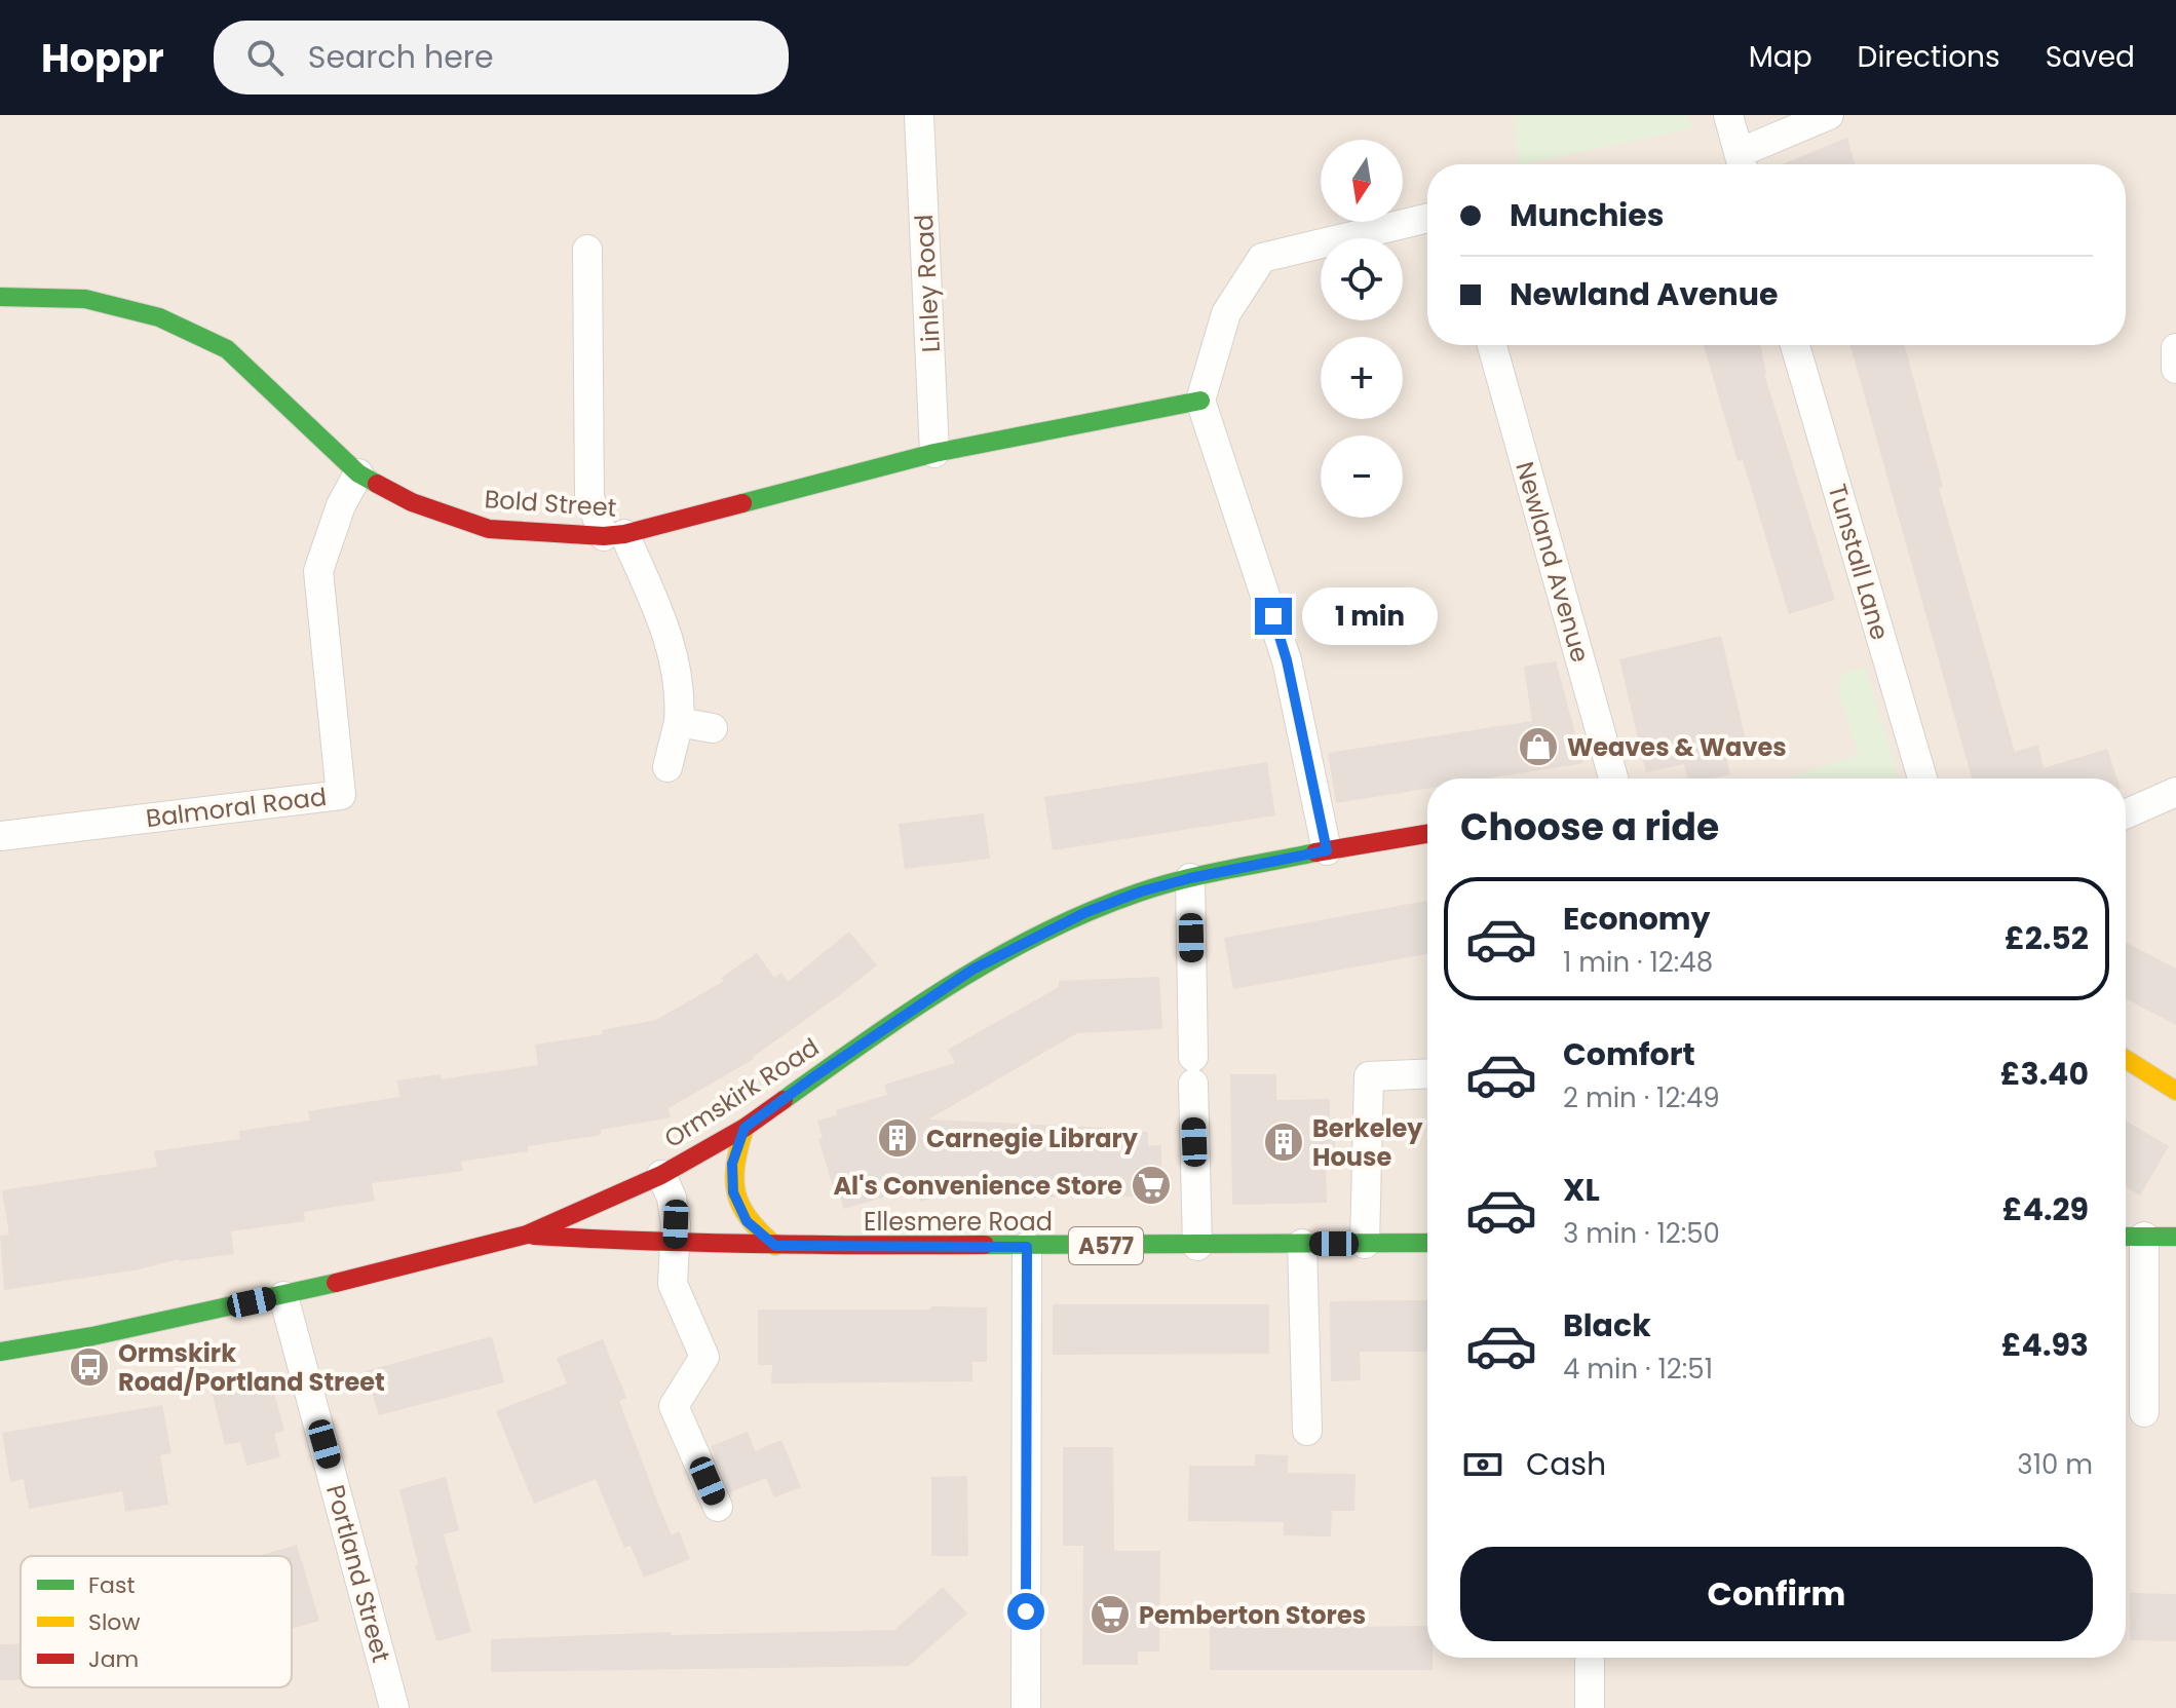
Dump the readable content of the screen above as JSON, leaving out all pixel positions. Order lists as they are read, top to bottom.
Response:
{
  "streets": {
    "main road": [
      "Bold Street",
      "Ormskirk Road",
      "Ellesmere Road",
      "A577"
    ],
    "street": [
      "Linley Road",
      "Newland Avenue",
      "Tunstall Lane",
      "Balmoral Road",
      "Portland Street"
    ]
  },
  "crossings": [
    ["Linley Road", "Bold Street"],
    ["Bold Street", "Balmoral Road"],
    ["Ormskirk Road", "Ellesmere Road"],
    ["Ormskirk Road", "Portland Street"]
  ],
  "places": {
    "shop": ["Weaves & Waves"],
    "building": ["Carnegie Library", "Berkeley House"],
    "supermarket": ["Al's Convenience Store", "Pemberton Stores"],
    "bus stop": ["Ormskirk Road/Portland Street"]
  },
  "legend": ["Fast", "Slow", "Jam"],
  "north": "bottom",
  "page": {
    "header": "Hoppr",
    "search": "Search here",
    "nav": ["Map", "Directions", "Saved"],
    "map_buttons": ["+", "−"],
    "banner": ["Munchies", "Newland Avenue"],
    "bubble": "1 min",
    "heading": "Choose a ride",
    "list": [
      {
        "name": "Economy",
        "note": "1 min · 12:48",
        "value": "£2.52"
      },
      {
        "name": "Comfort",
        "note": "2 min · 12:49",
        "value": "£3.40"
      },
      {
        "name": "XL",
        "note": "3 min · 12:50",
        "value": "£4.29"
      },
      {
        "name": "Black",
        "note": "4 min · 12:51",
        "value": "£4.93"
      }
    ],
    "pay": ["Cash", "310 m"],
    "buttons": "Confirm"
  }
}
